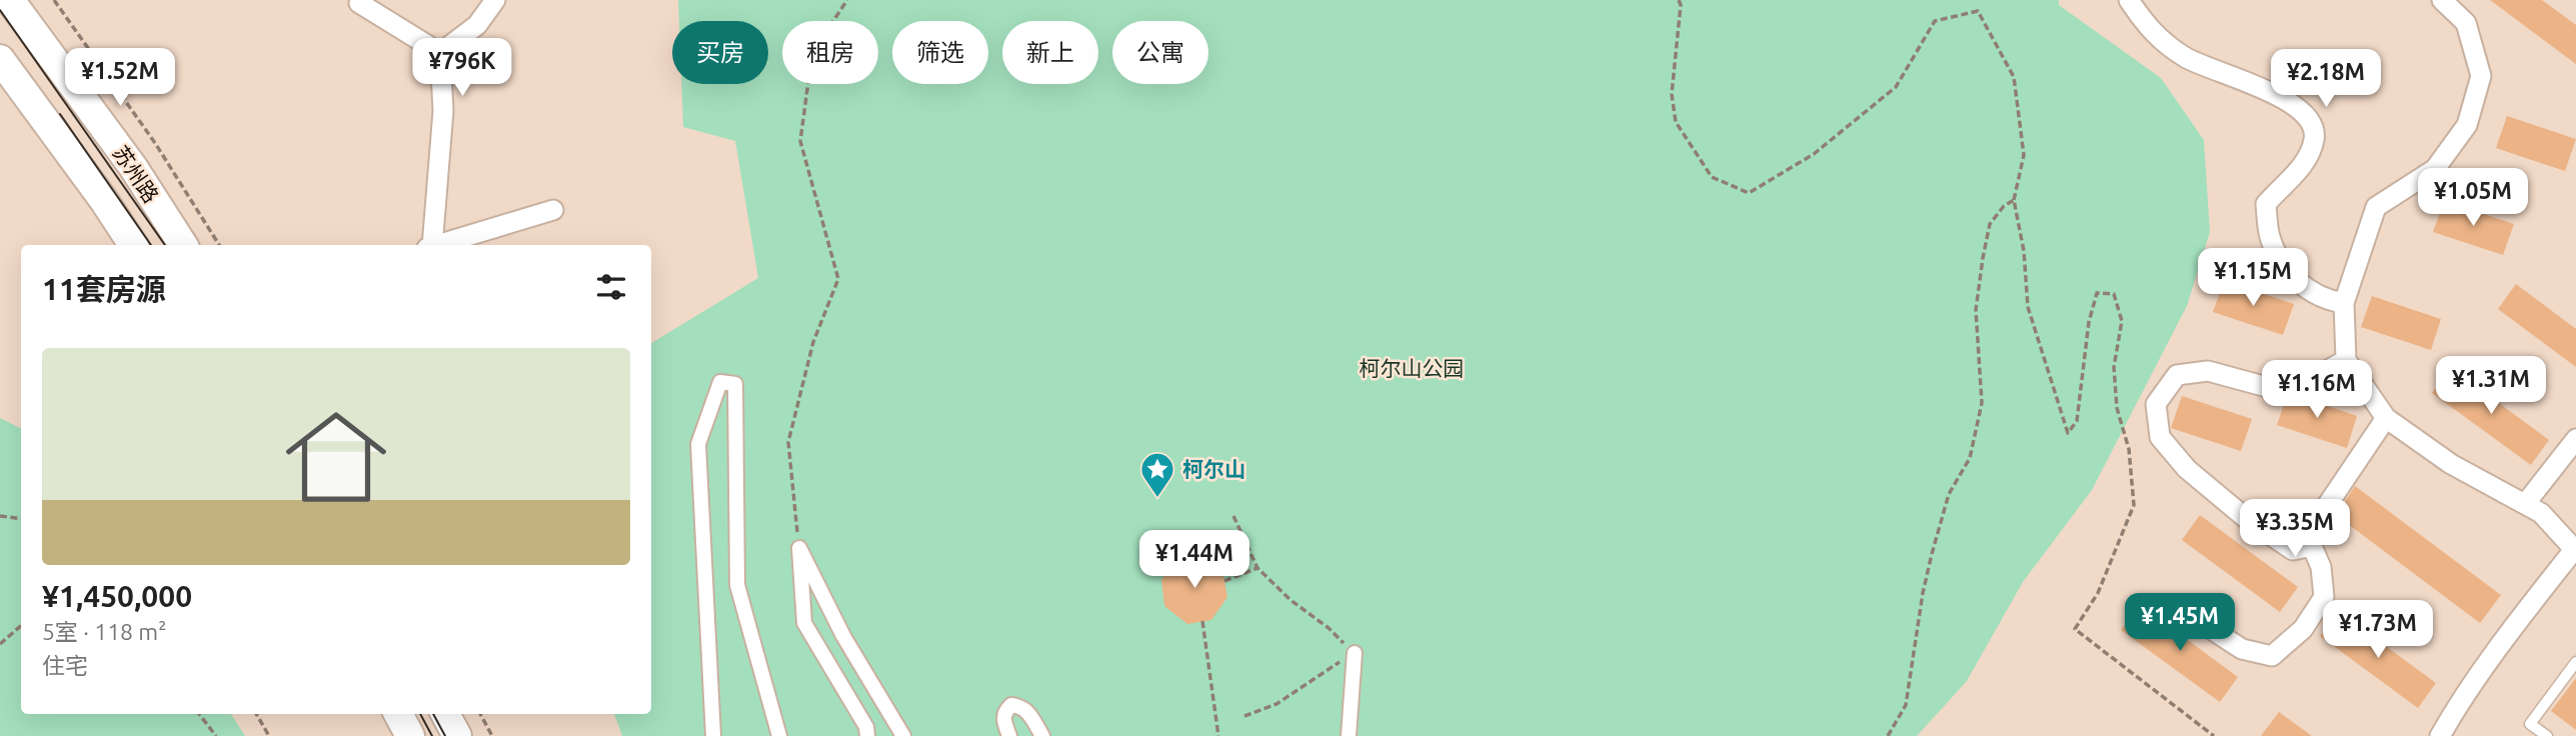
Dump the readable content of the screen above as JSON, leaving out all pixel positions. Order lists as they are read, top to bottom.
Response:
{
  "streets": {
    "main road": ["苏州路"]
  },
  "parks": ["柯尔山公园"],
  "places": {
    "place": ["柯尔山"]
  },
  "page": {
    "chip": [
      "买房",
      "租房",
      "筛选",
      "新上",
      "公寓"
    ],
    "price": [
      "¥796K",
      "¥1.52M",
      "¥2.18M",
      "¥1.05M",
      "¥1.15M",
      "¥1.31M",
      "¥1.16M",
      "¥3.35M",
      "¥1.44M",
      "¥1.45M",
      "¥1.73M"
    ],
    "heading": "11套房源",
    "list": [
      {
        "name": "¥1,450,000",
        "note": "5室 · 118 m² · 住宅"
      }
    ]
  }
}
